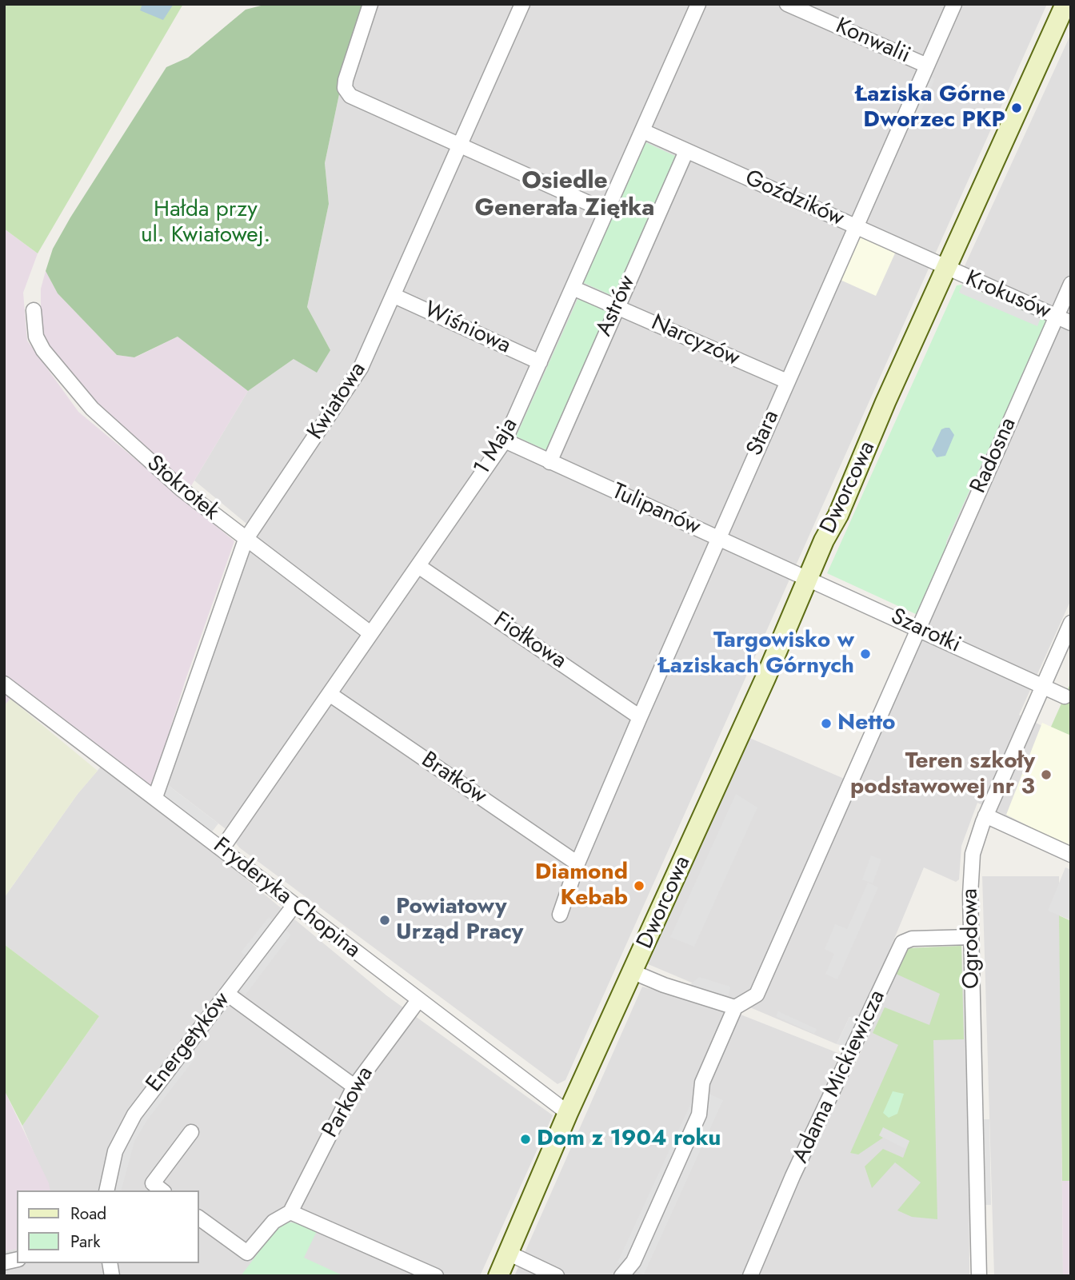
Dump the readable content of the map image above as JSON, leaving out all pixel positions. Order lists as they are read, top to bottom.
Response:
{
  "streets": {
    "street": [
      "Konwalii",
      "Goździków",
      "Krokusów",
      "Astrów",
      "Wiśniowa",
      "Narcyzów",
      "Kwiatowa",
      "Stara",
      "1 Maja",
      "Radosna",
      "Dworcowa",
      "Stokrotek",
      "Tulipanów",
      "Szarotki",
      "Fiołkowa",
      "Bratków",
      "Fryderyka Chopina",
      "Ogrodowa",
      "Energetyków",
      "Adama Mickiewicza",
      "Parkowa"
    ]
  },
  "crossings": [
    ["Konwalii", "Stara"],
    ["Goździków", "Krokusów"],
    ["Goździków", "Astrów"],
    ["Goździków", "Stara"],
    ["Goździków", "1 Maja"],
    ["Goździków", "Dworcowa"],
    ["Krokusów", "Radosna"],
    ["Krokusów", "Dworcowa"],
    ["Astrów", "Narcyzów"],
    ["Astrów", "Tulipanów"],
    ["Wiśniowa", "Kwiatowa"],
    ["Wiśniowa", "1 Maja"],
    ["Narcyzów", "Stara"],
    ["Narcyzów", "1 Maja"],
    ["Kwiatowa", "Stokrotek"],
    ["Kwiatowa", "Fryderyka Chopina"],
    ["Stara", "Tulipanów"],
    ["Stara", "Fiołkowa"],
    ["Stara", "Bratków"],
    ["1 Maja", "Stokrotek"],
    ["1 Maja", "Tulipanów"],
    ["1 Maja", "Fiołkowa"],
    ["1 Maja", "Bratków"],
    ["1 Maja", "Fryderyka Chopina"],
    ["Radosna", "Szarotki"],
    ["Dworcowa", "Tulipanów"],
    ["Dworcowa", "Szarotki"],
    ["Dworcowa", "Fryderyka Chopina"],
    ["Tulipanów", "Szarotki"],
    ["Szarotki", "Ogrodowa"],
    ["Fryderyka Chopina", "Energetyków"],
    ["Fryderyka Chopina", "Parkowa"],
    ["Ogrodowa", "Adama Mickiewicza"]
  ],
  "districts": ["Osiedle Generała Ziętka"],
  "parks": ["Hałda przy ul. Kwiatowej."],
  "places": [
    "Łaziska Górne Dworzec PKP",
    "Targowisko w Łaziskach Górnych",
    "Netto",
    "Teren szkoły podstawowej nr 3",
    "Diamond Kebab",
    "Powiatowy Urząd Pracy",
    "Dom z 1904 roku"
  ],
  "legend": ["Road", "Park"]
}
